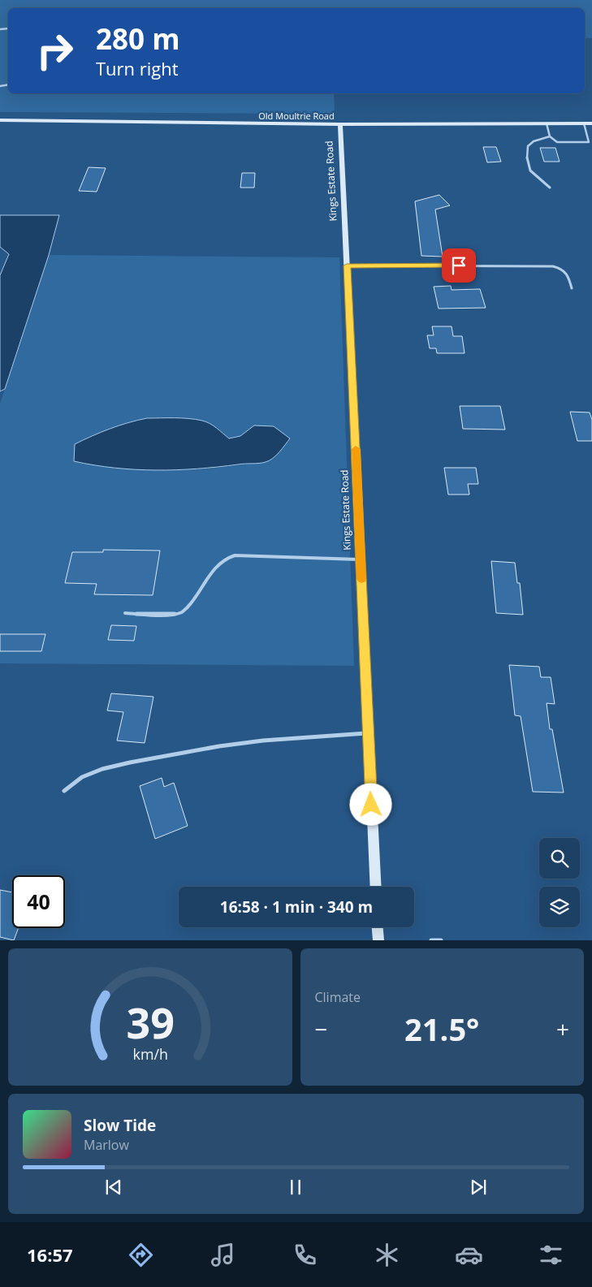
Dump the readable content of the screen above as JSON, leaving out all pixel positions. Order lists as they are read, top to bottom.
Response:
{
  "streets": {
    "street": ["Old Moultrie Road", "Kings Estate Road"]
  },
  "crossings": [
    ["Old Moultrie Road", "Kings Estate Road"]
  ],
  "page": {
    "turn": ["280 m", "Turn right"],
    "limit": "40",
    "trip": "16:58 · 1 min · 340 m",
    "tile": "Climate",
    "heat": ["−", "21.5°", "+"],
    "song": ["Slow Tide", "Marlow"],
    "tabs": "16:57",
    "gauge": ["39", "km/h"]
  }
}
